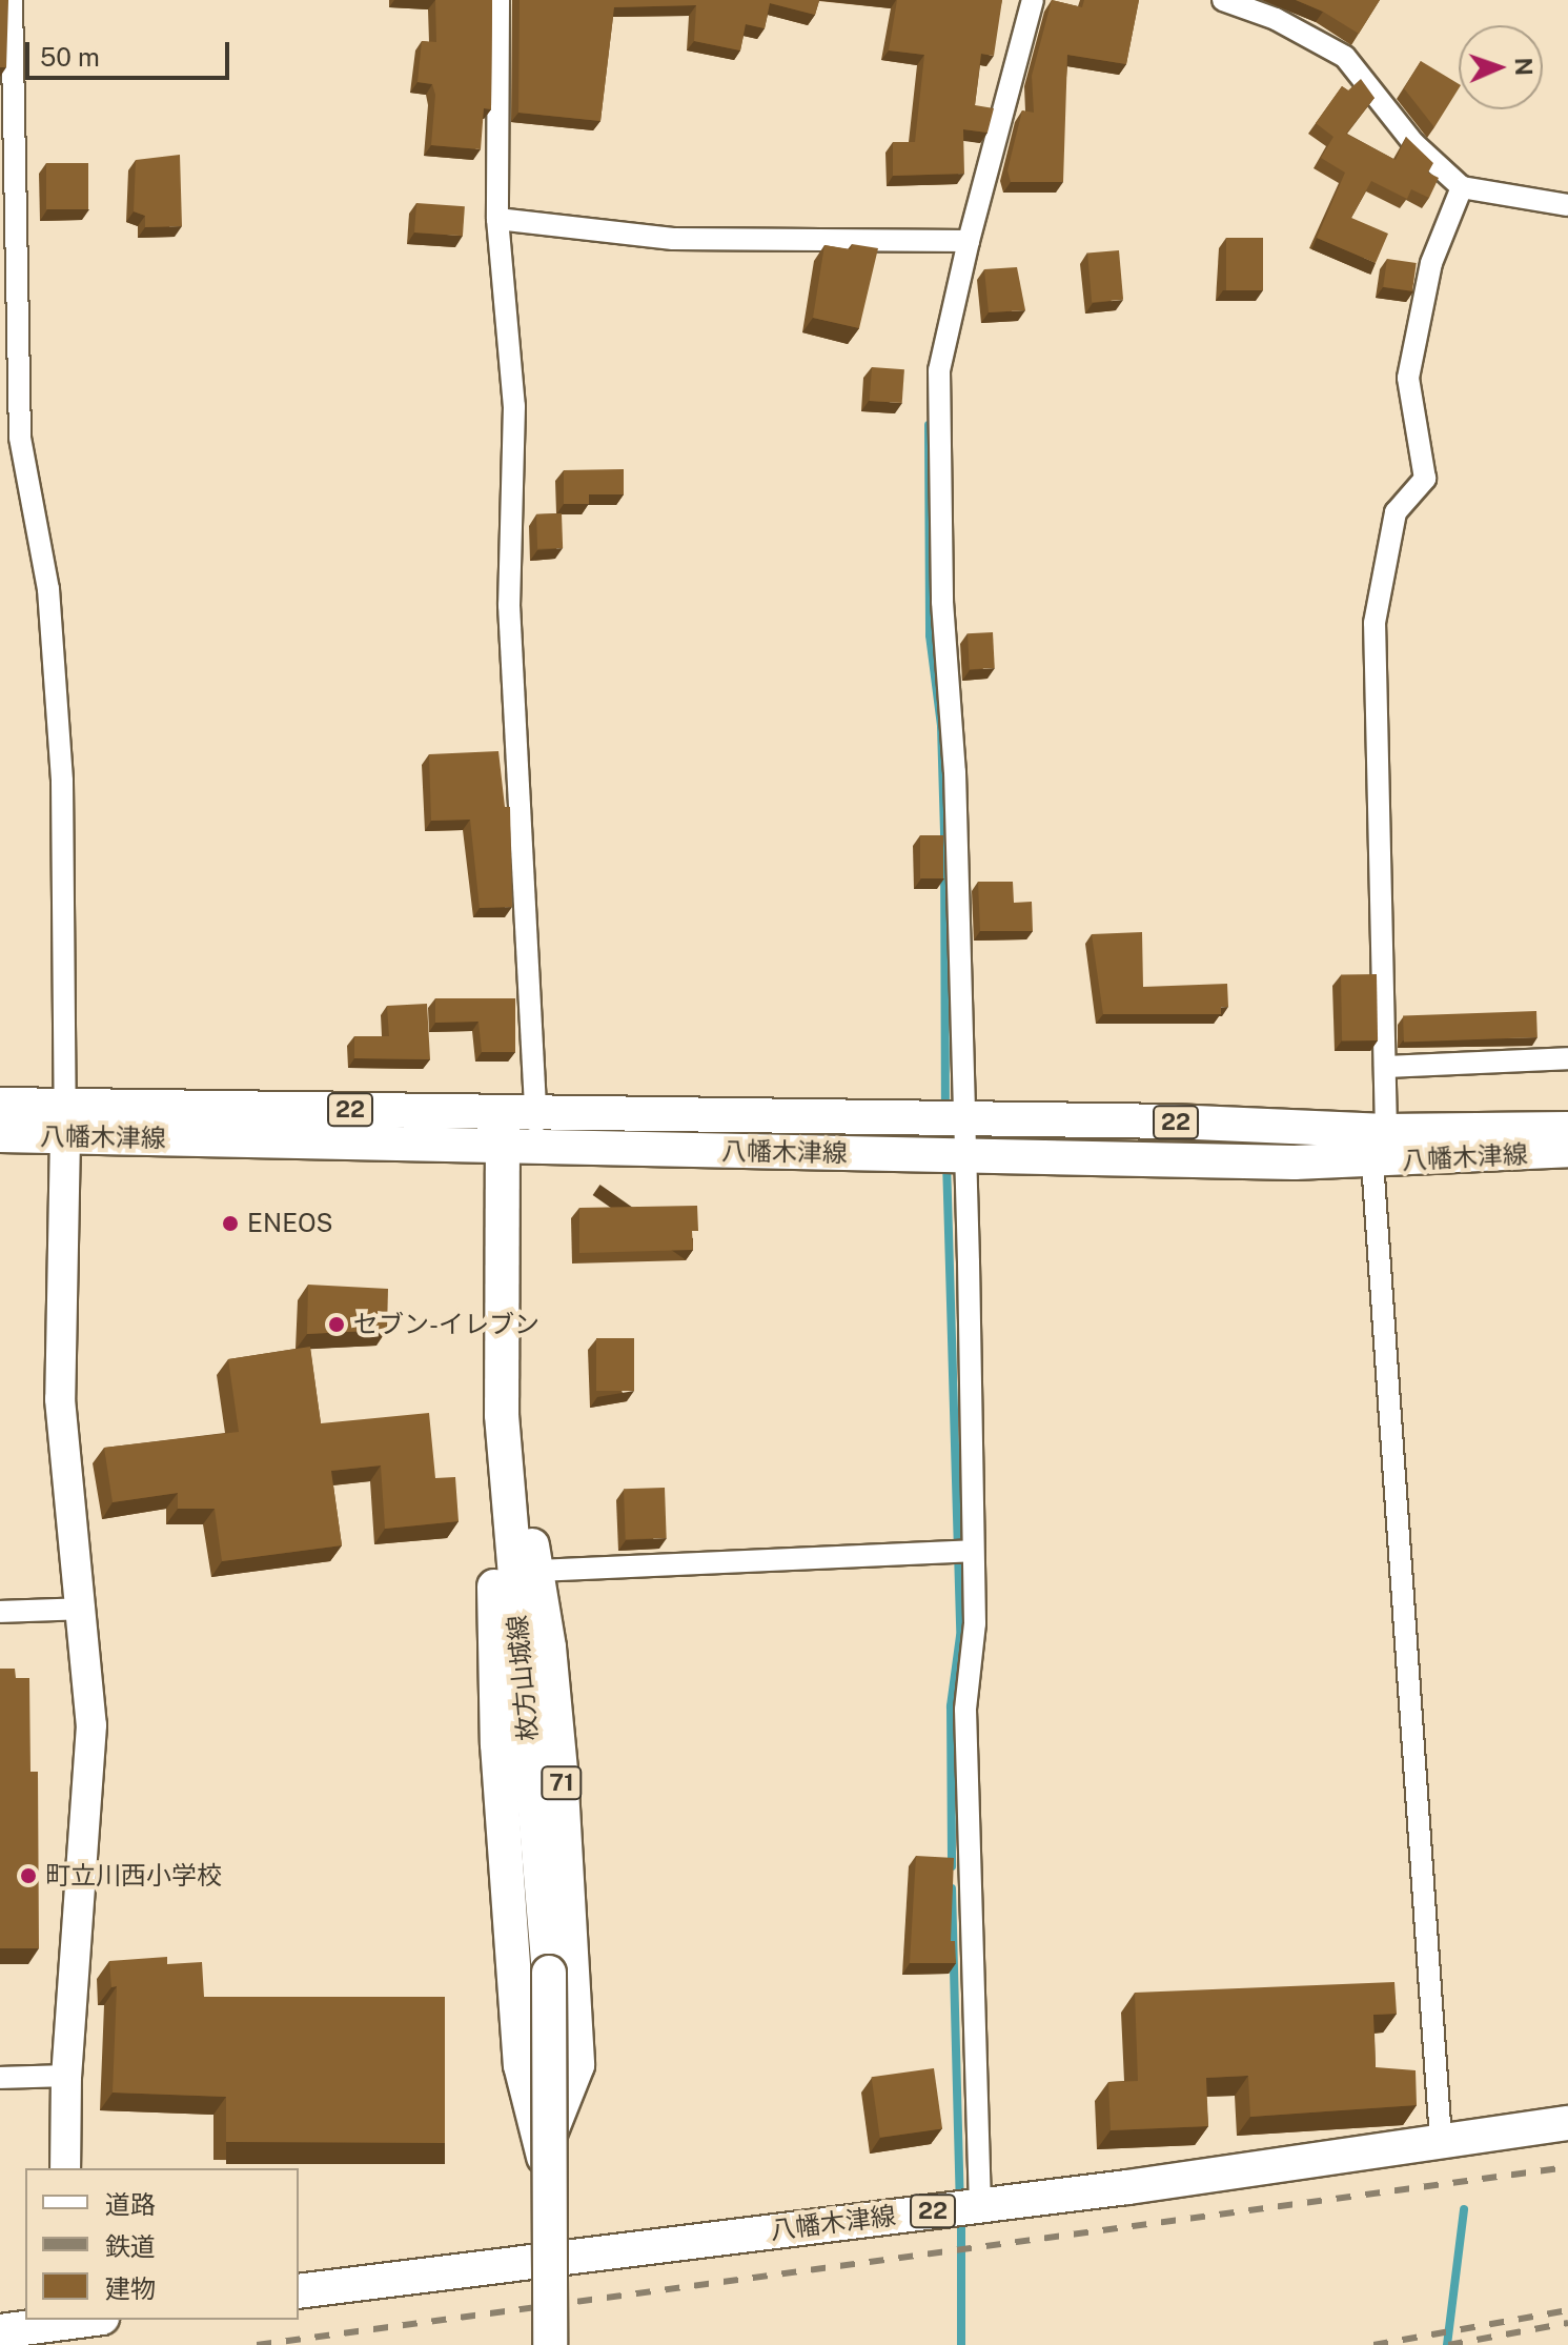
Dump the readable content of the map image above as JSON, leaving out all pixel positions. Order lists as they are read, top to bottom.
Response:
{
  "streets": {
    "main road": [
      "22",
      "八幡木津線",
      "枚方山城線",
      "71"
    ]
  },
  "crossings": [
    ["八幡木津線", "枚方山城線"],
    ["八幡木津線", "71"],
    ["枚方山城線", "71"]
  ],
  "places": ["ENEOS", "セブン-イレブン", "町立川西小学校"],
  "legend": ["道路", "鉄道", "建物"],
  "scale_bar": "50 m",
  "north": "right"
}
